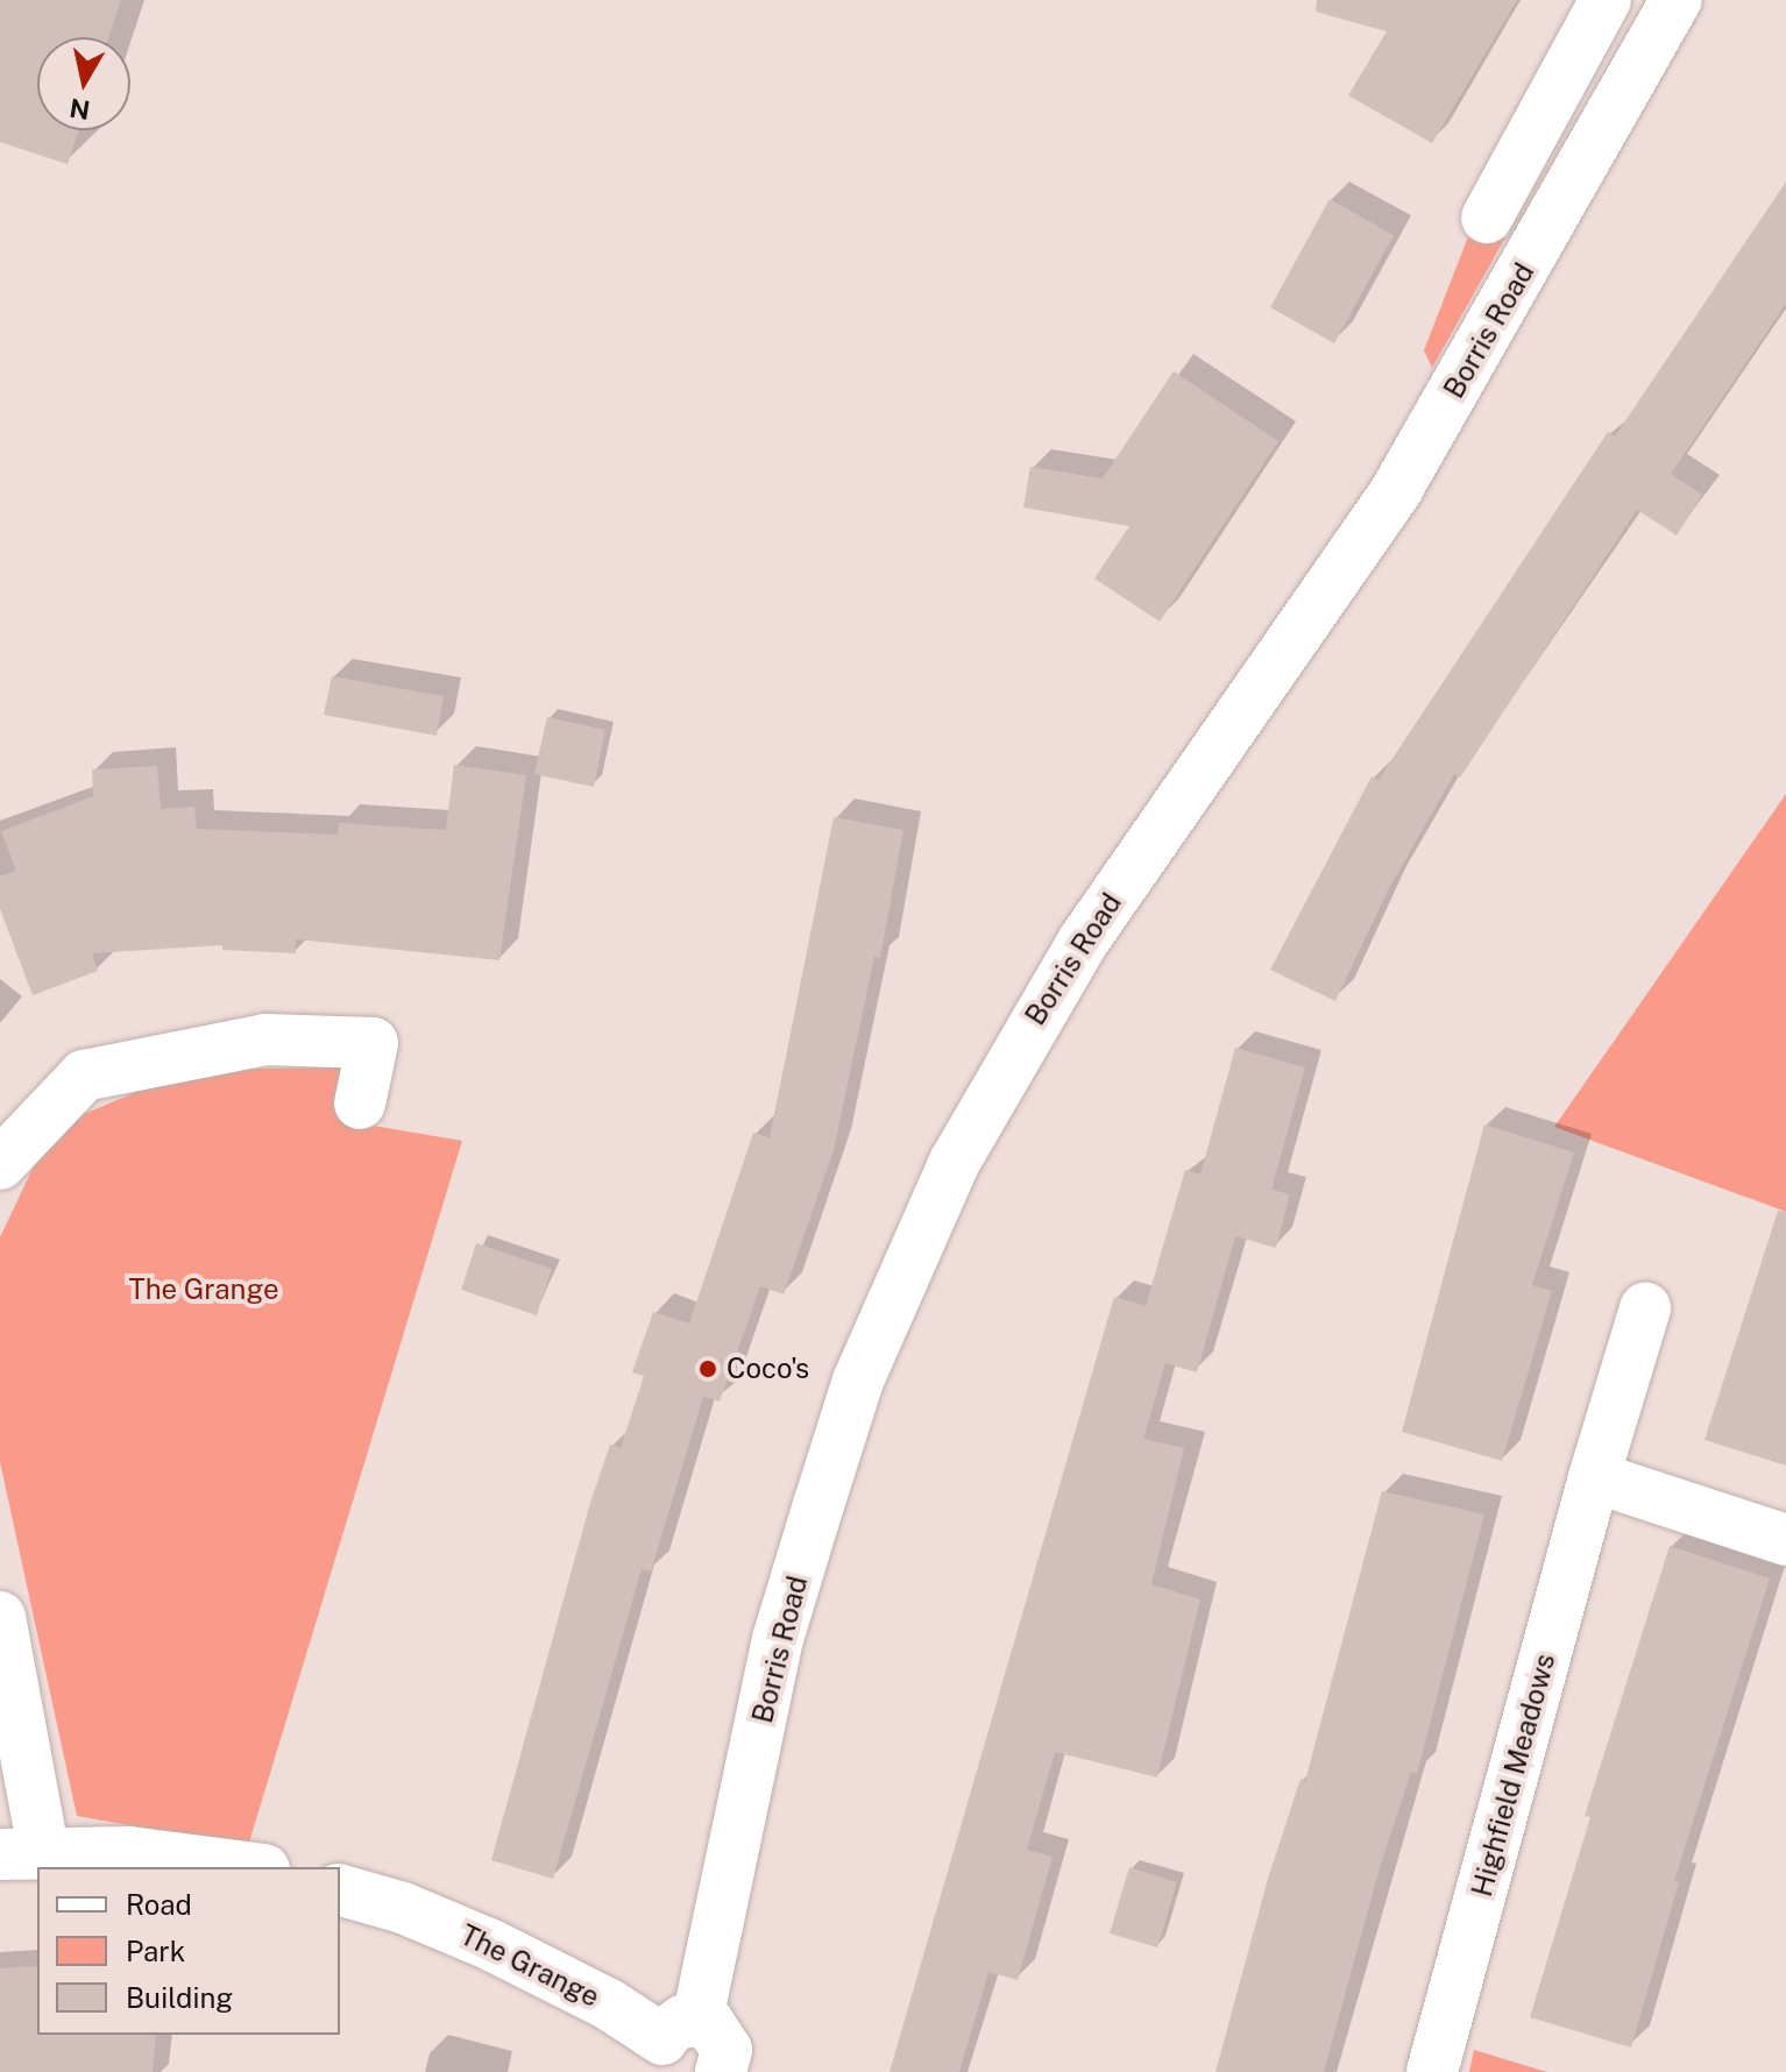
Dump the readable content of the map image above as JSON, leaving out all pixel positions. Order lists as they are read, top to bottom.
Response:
{
  "streets": {
    "street": ["Borris Road", "Highfield Meadows", "The Grange"]
  },
  "crossings": [
    ["Borris Road", "The Grange"]
  ],
  "parks": ["The Grange"],
  "places": ["Coco's"],
  "legend": ["Road", "Park", "Building"],
  "north": "bottom"
}
